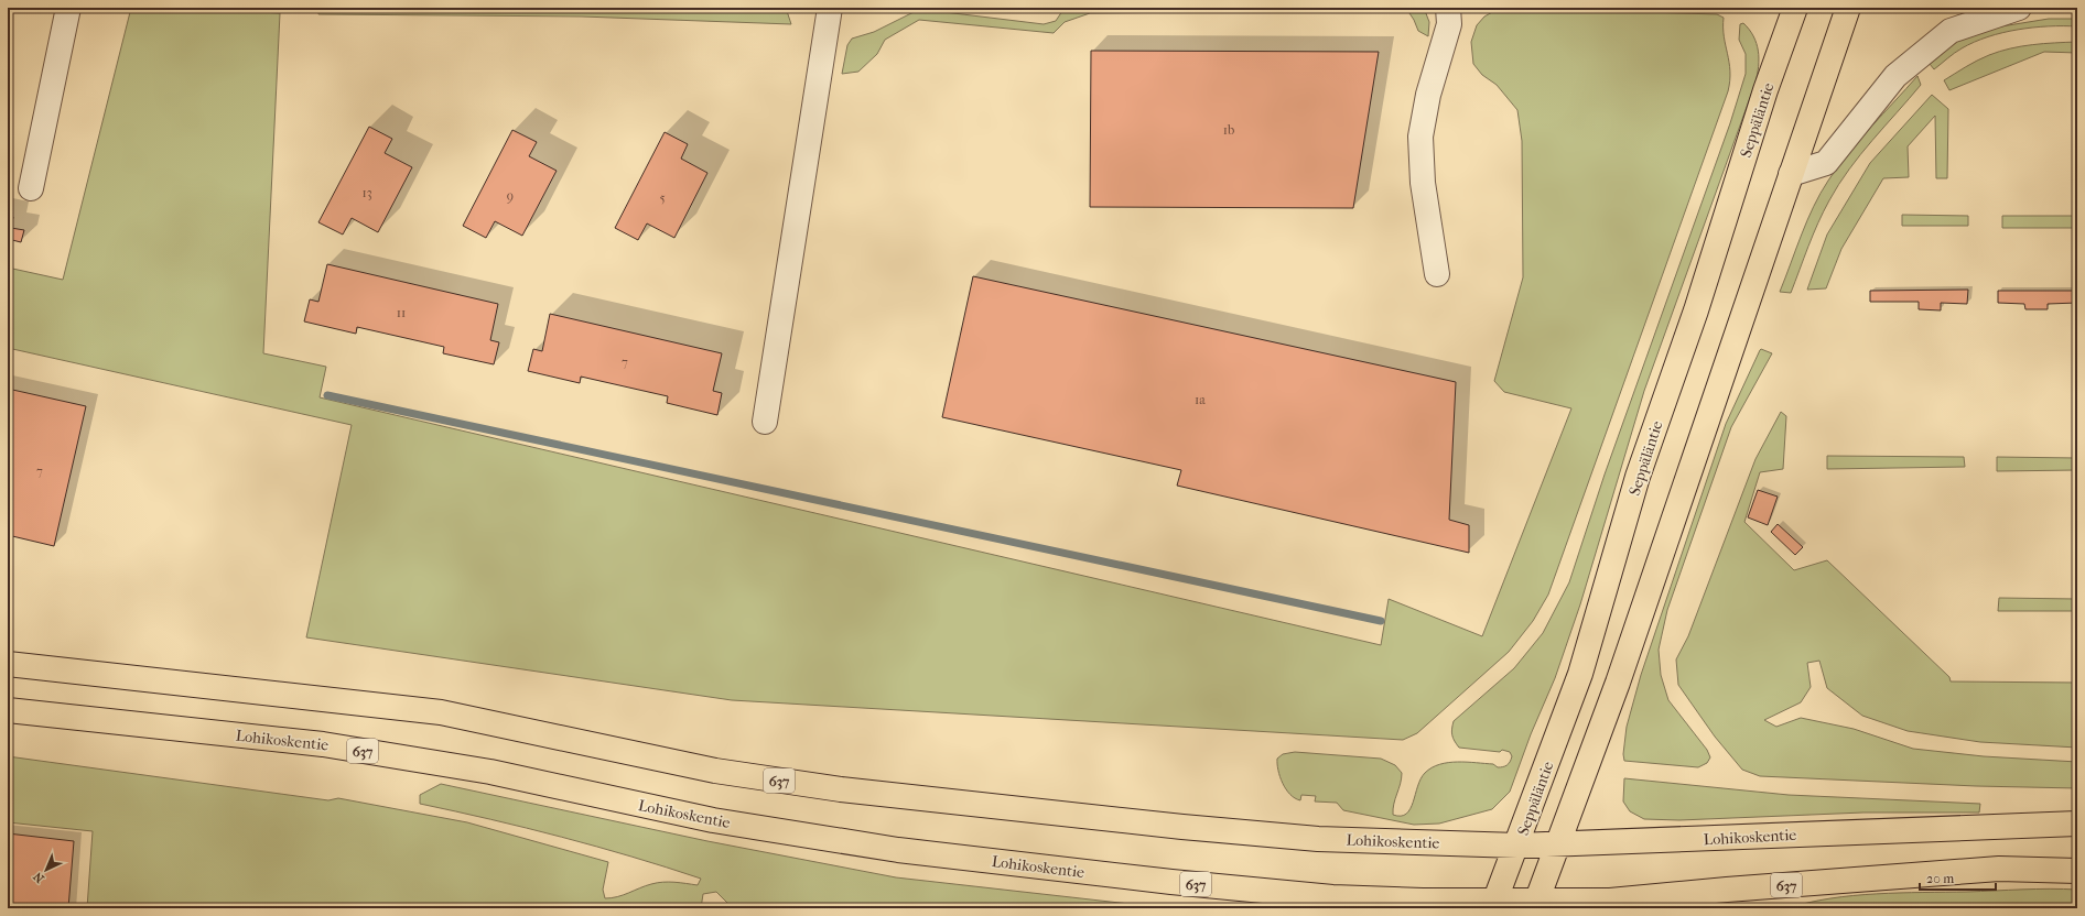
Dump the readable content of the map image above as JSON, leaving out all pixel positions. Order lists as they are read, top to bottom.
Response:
{
  "streets": {
    "main road": ["Seppäläntie", "Lohikoskentie", "637"]
  },
  "crossings": [
    ["Seppäläntie", "Lohikoskentie"]
  ],
  "house_numbers": [
    "1b",
    "13",
    "9",
    "5",
    "11",
    "7",
    "1a",
    "7"
  ],
  "scale_bar": "20 m",
  "north": "bottom left"
}
